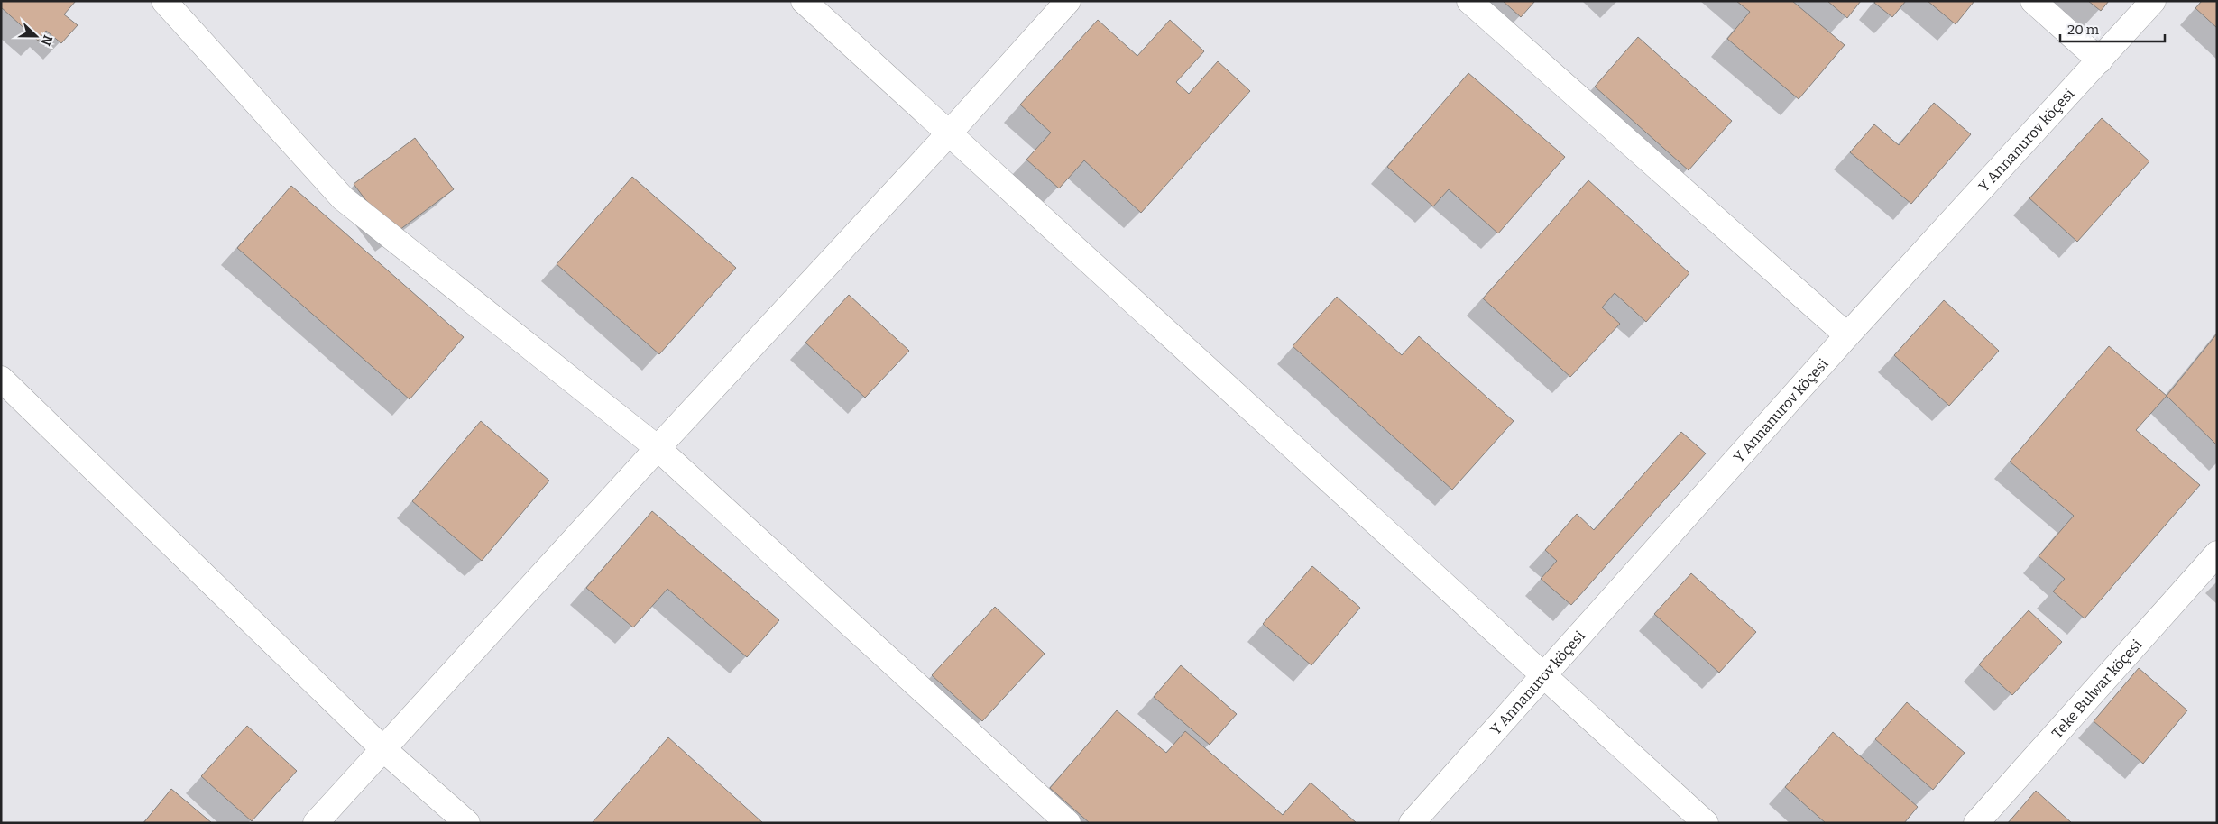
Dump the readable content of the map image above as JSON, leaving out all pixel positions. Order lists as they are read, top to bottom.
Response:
{
  "streets": {
    "street": ["Y Annanurov köçesi", "Teke Bulwar köçesi"]
  },
  "scale_bar": "20 m",
  "north": "right"
}
